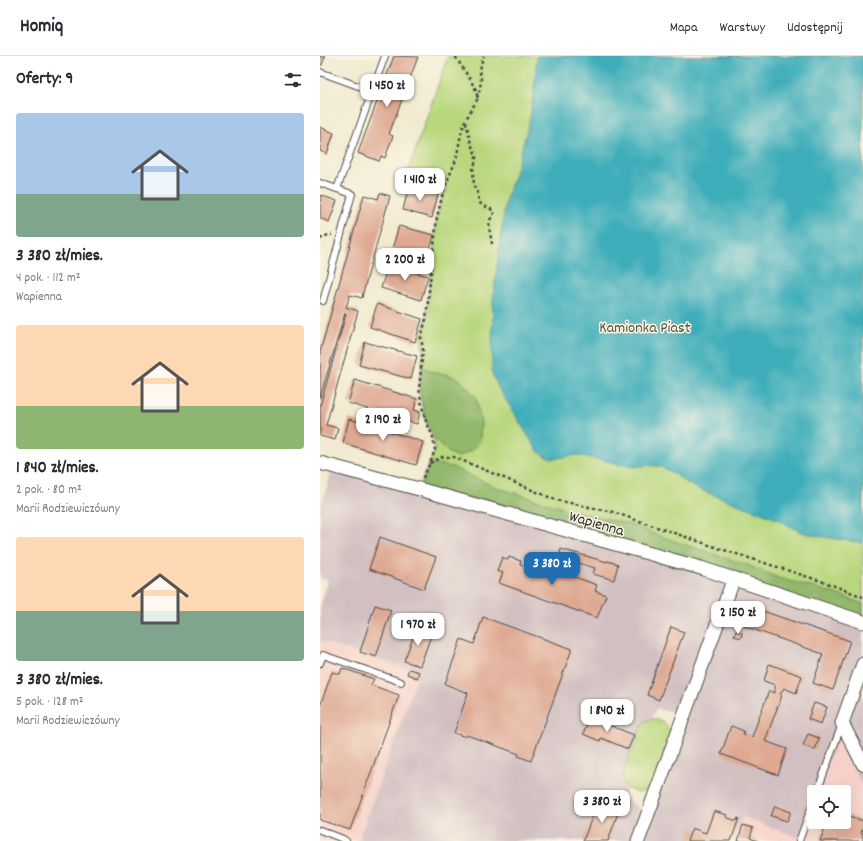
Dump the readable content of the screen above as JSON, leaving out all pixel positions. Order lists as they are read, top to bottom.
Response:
{
  "streets": {
    "street": ["Wapienna"]
  },
  "parks": ["Kamionka Piast"],
  "page": {
    "header": "Homiq",
    "nav": ["Mapa", "Warstwy", "Udostępnij"],
    "heading": "Oferty: 9",
    "price": [
      "1 450 zł",
      "1 410 zł",
      "2 200 zł",
      "2 190 zł",
      "3 380 zł",
      "2 150 zł",
      "1 970 zł",
      "1 840 zł",
      "3 380 zł"
    ],
    "list": [
      {
        "name": "3 380 zł/mies.",
        "note": "4 pok. · 112 m² · Wapienna"
      },
      {
        "name": "1 840 zł/mies.",
        "note": "2 pok. · 80 m² · Marii Rodziewiczówny"
      },
      {
        "name": "3 380 zł/mies.",
        "note": "5 pok. · 128 m² · Marii Rodziewiczówny"
      }
    ]
  }
}
